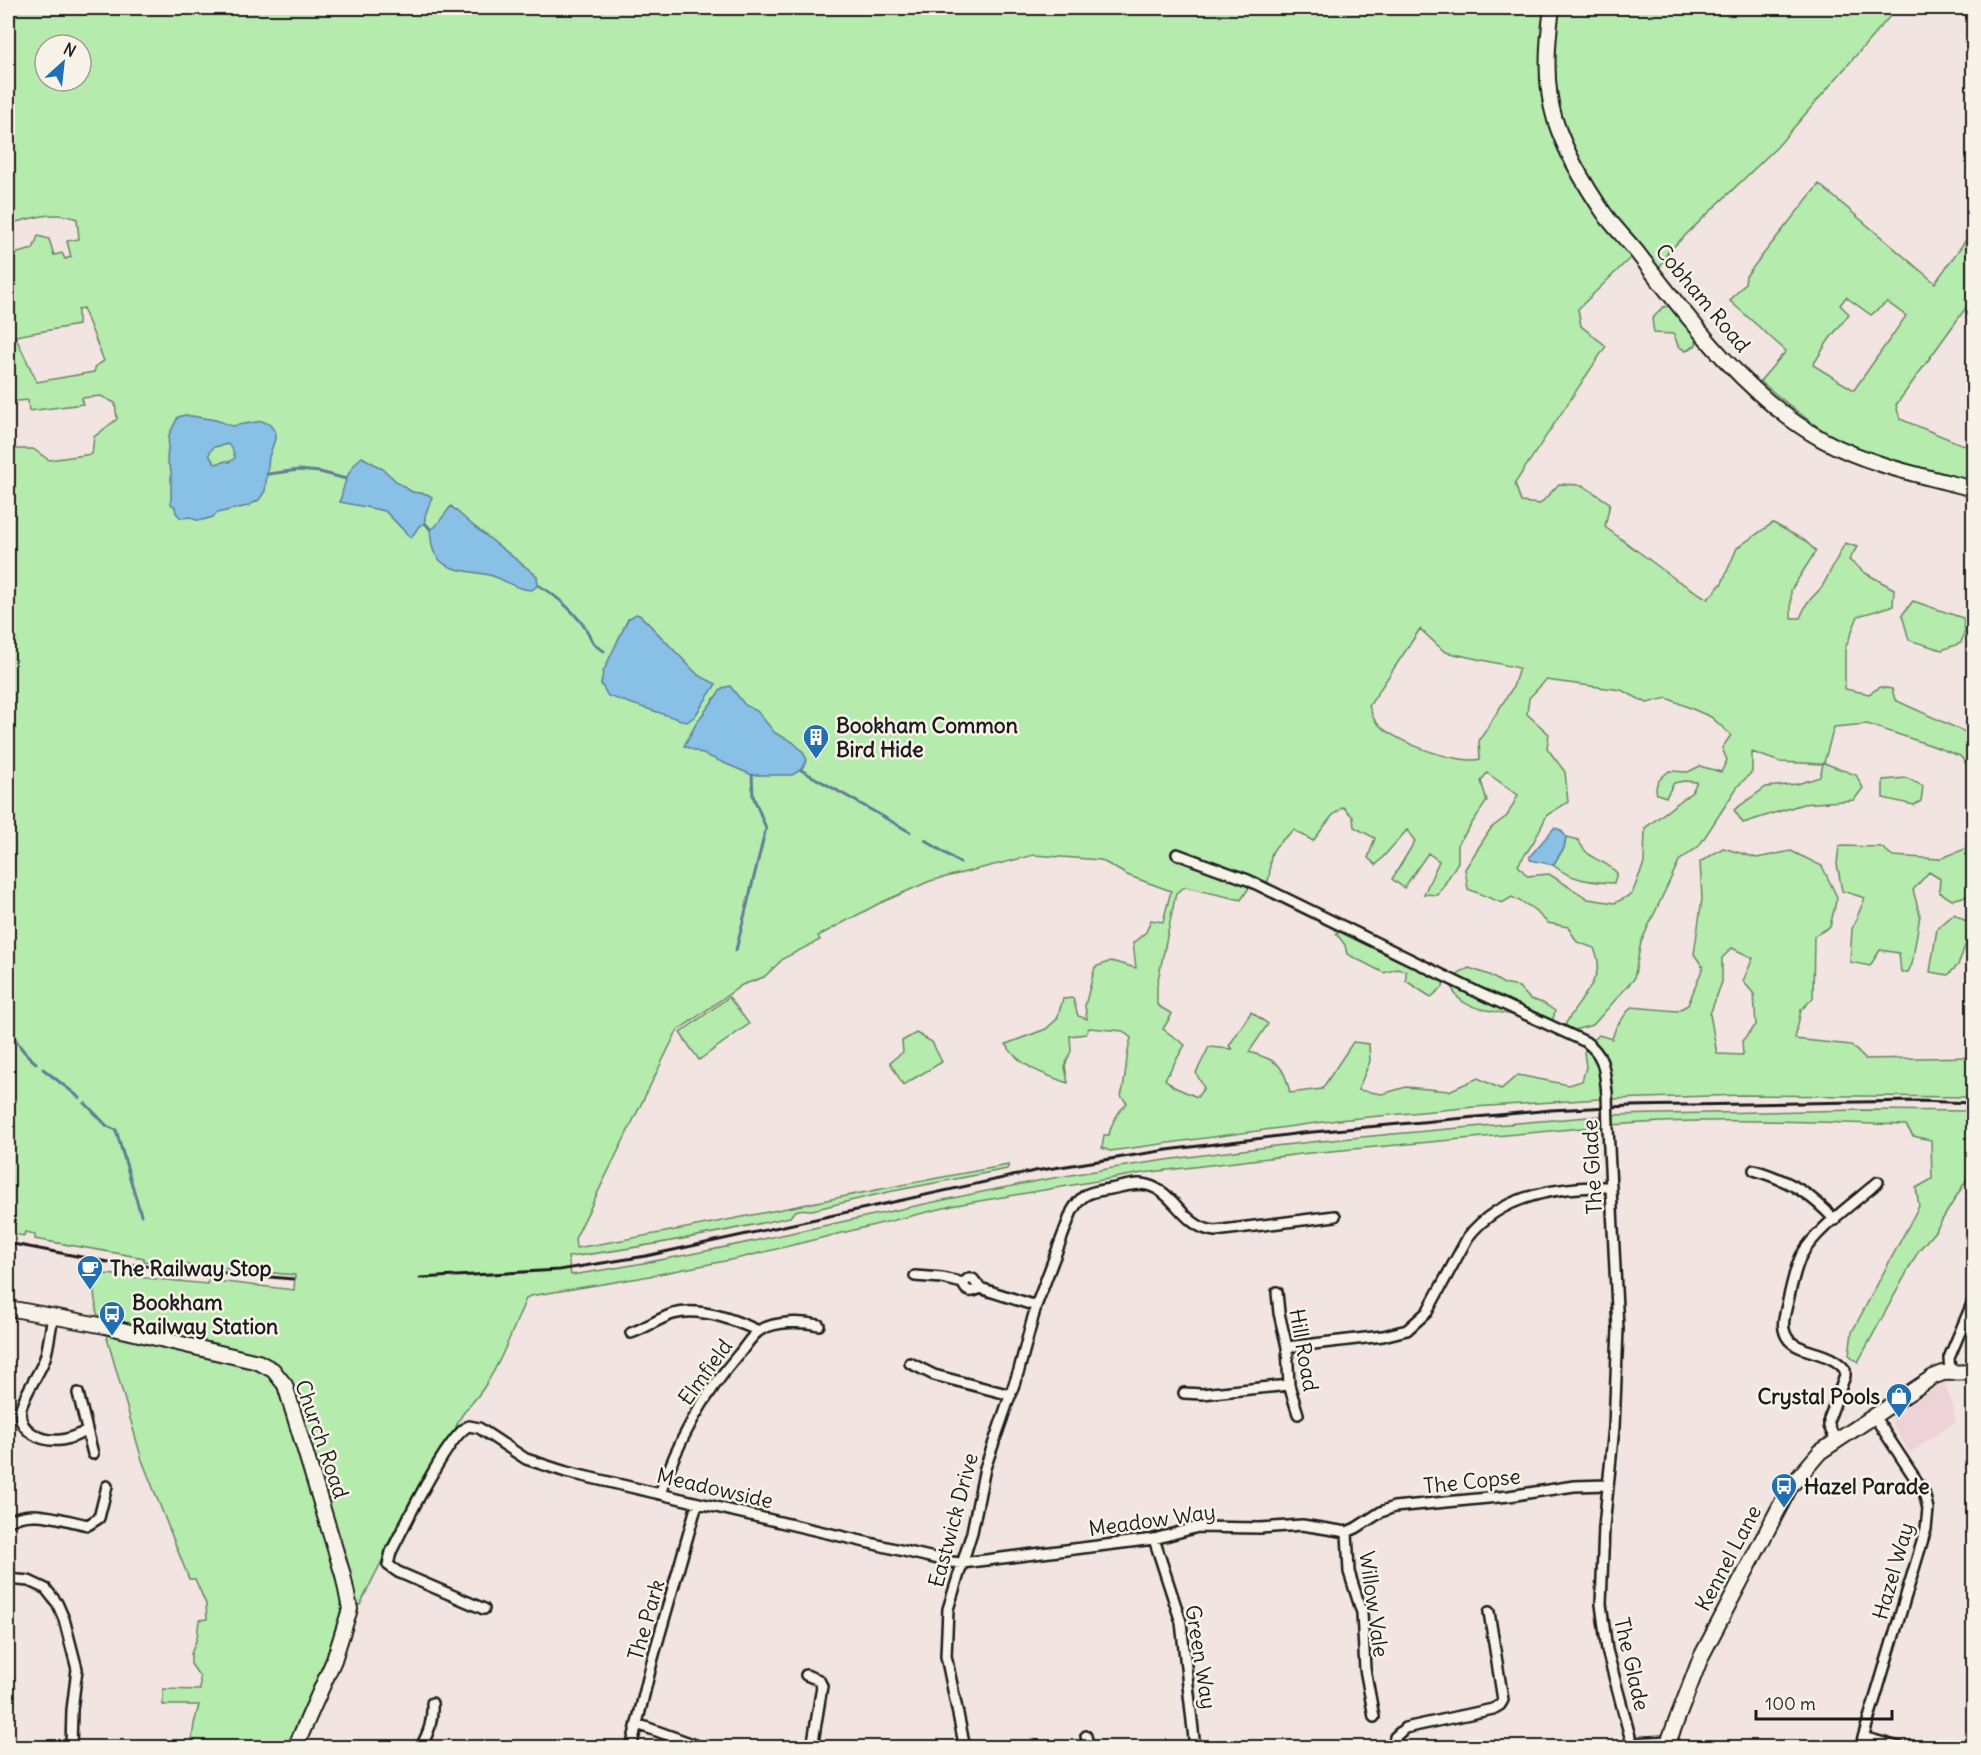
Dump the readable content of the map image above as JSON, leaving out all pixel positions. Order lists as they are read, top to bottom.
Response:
{
  "streets": {
    "street": [
      "Cobham Road",
      "The Glade",
      "Hill Road",
      "Elmfield",
      "Church Road",
      "The Copse",
      "Meadowside",
      "Eastwick Drive",
      "Meadow Way",
      "Kennel Lane",
      "Hazel Way",
      "Willow Vale",
      "The Park",
      "Green Way"
    ]
  },
  "crossings": [
    ["The Glade", "The Copse"],
    ["The Glade", "Kennel Lane"],
    ["Elmfield", "Meadowside"],
    ["The Copse", "Meadow Way"],
    ["The Copse", "Willow Vale"],
    ["Meadowside", "Eastwick Drive"],
    ["Meadowside", "Meadow Way"],
    ["Meadowside", "The Park"],
    ["Eastwick Drive", "Meadow Way"],
    ["Meadow Way", "Willow Vale"],
    ["Meadow Way", "Green Way"],
    ["Kennel Lane", "Hazel Way"]
  ],
  "places": {
    "building": ["Bookham Common Bird Hide"],
    "cafe": ["The Railway Stop"],
    "bus stop": ["Bookham Railway Station", "Hazel Parade"],
    "shop": ["Crystal Pools"]
  },
  "scale_bar": "100 m",
  "north": "top right"
}
